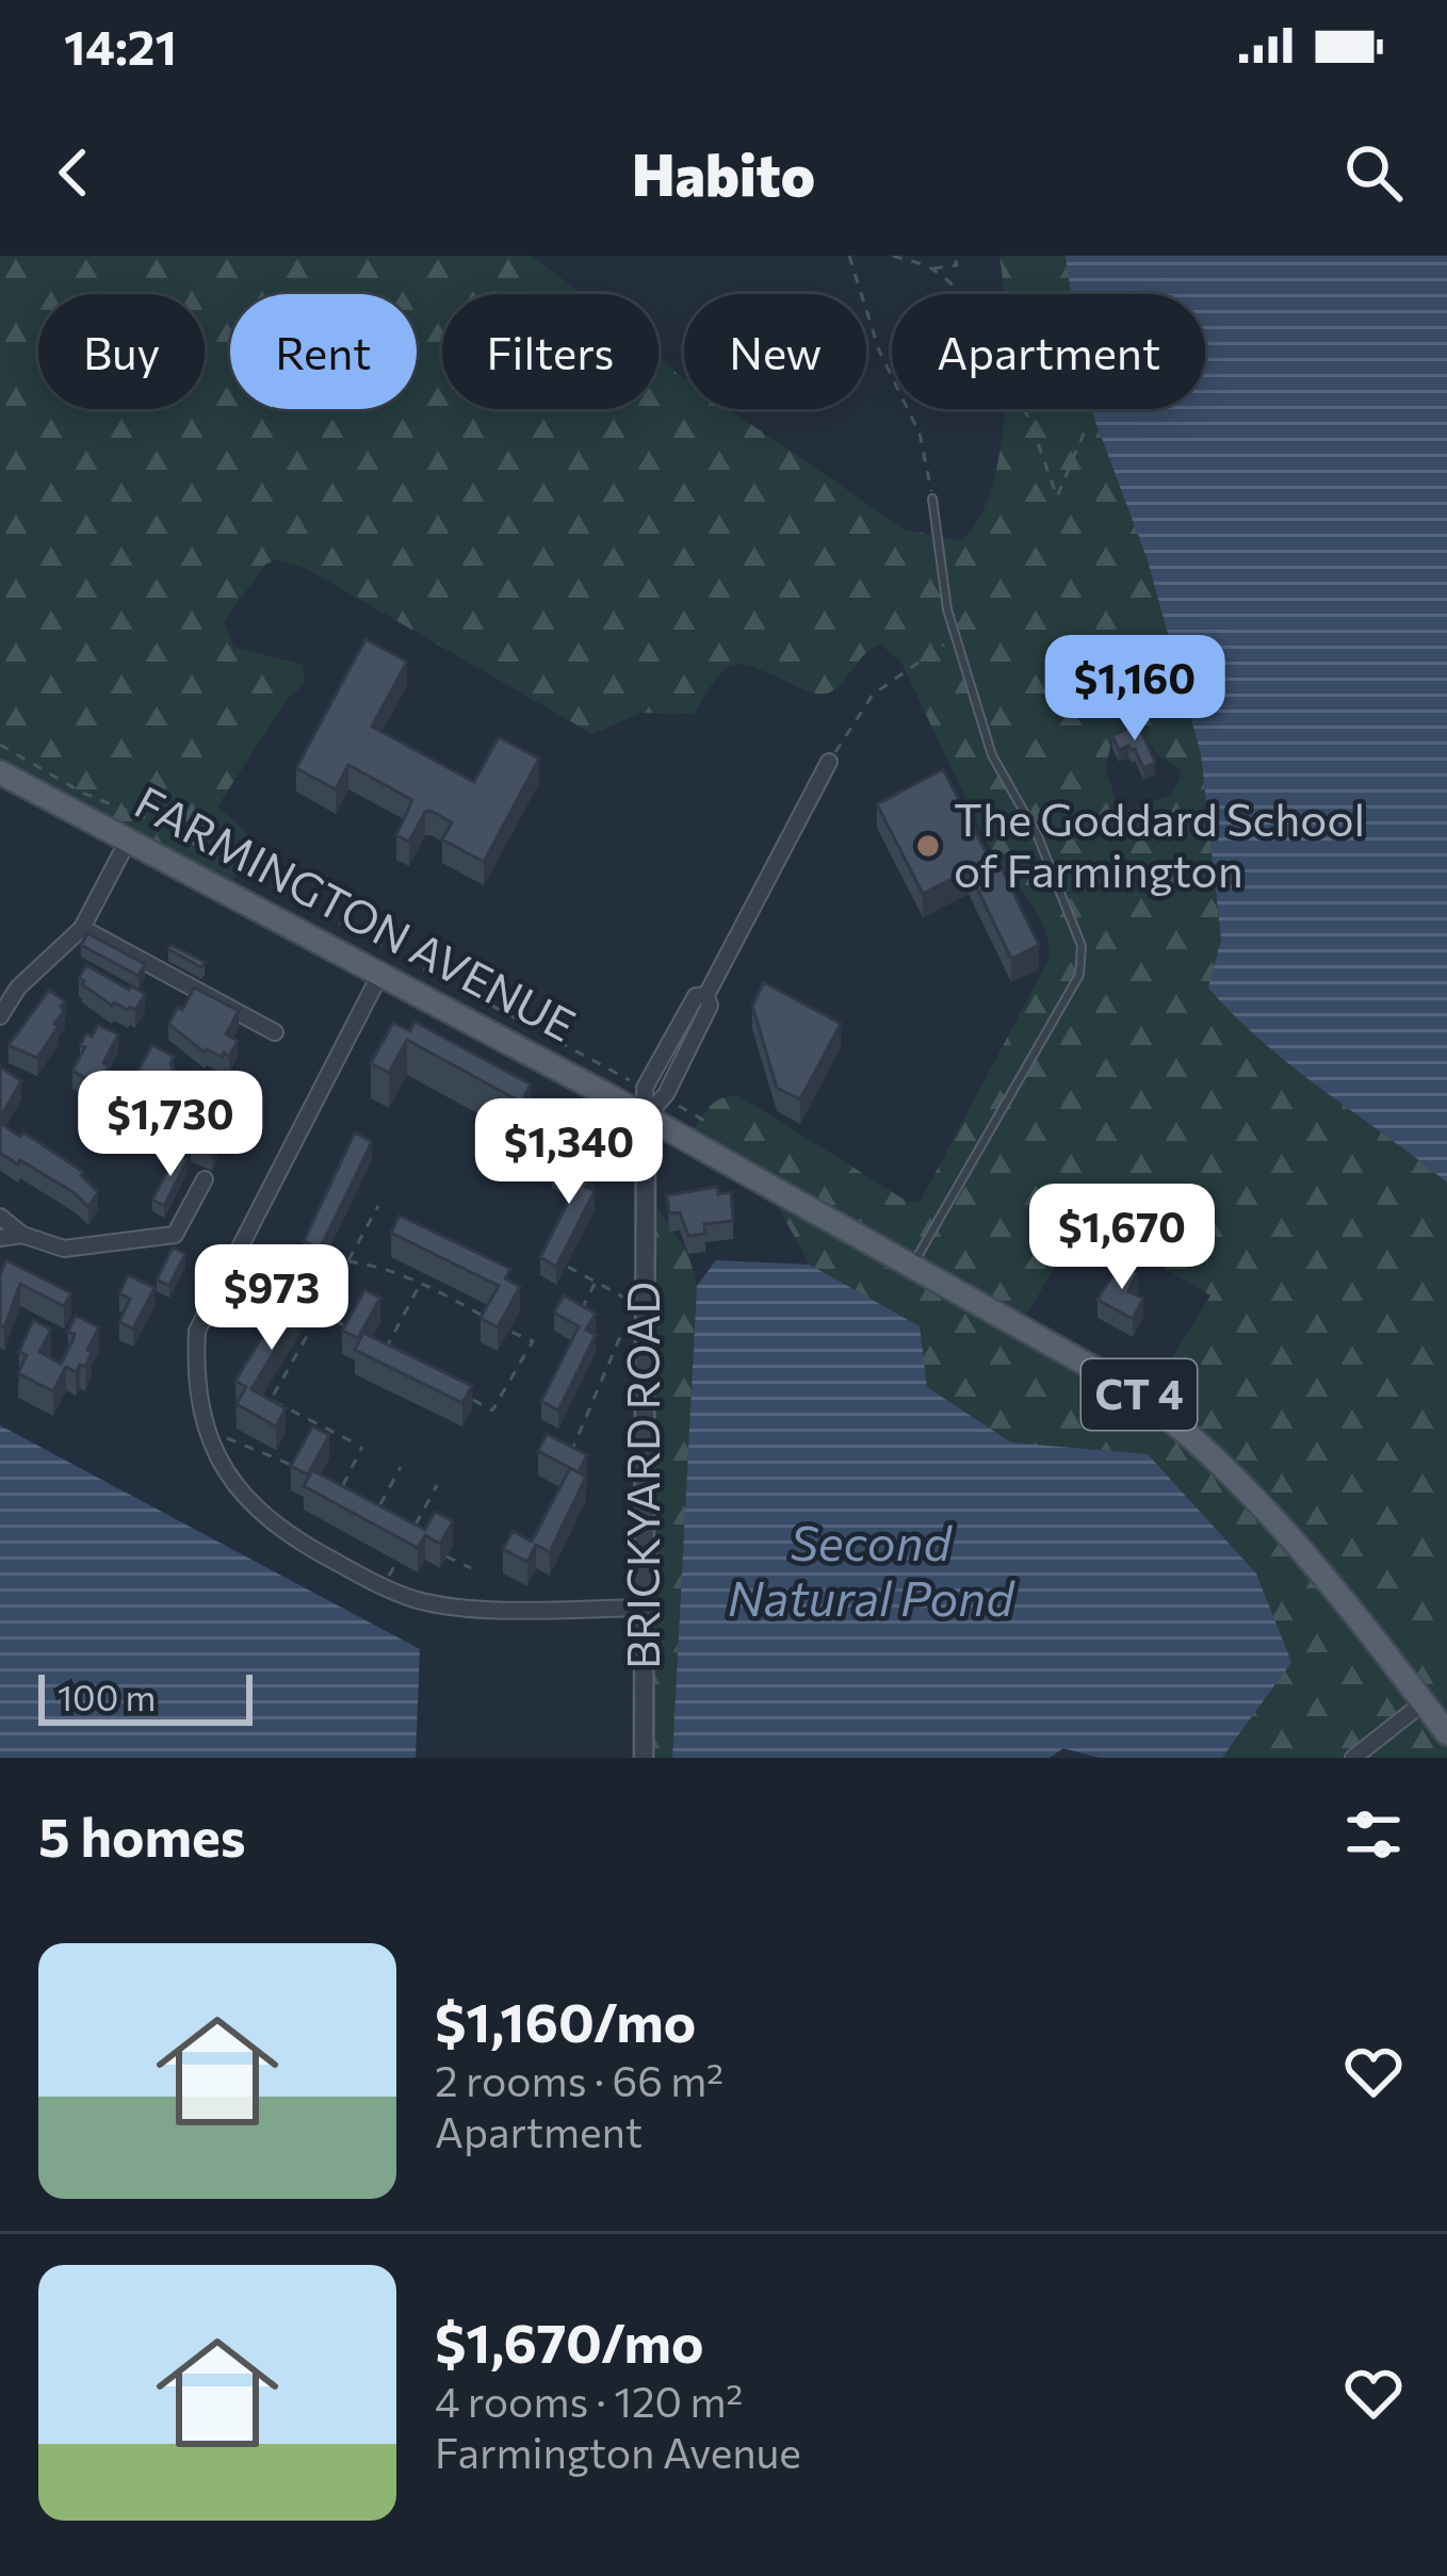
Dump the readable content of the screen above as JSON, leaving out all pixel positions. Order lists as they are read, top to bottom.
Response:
{
  "streets": {
    "main road": ["FARMINGTON AVENUE", "CT 4"],
    "street": ["BRICKYARD ROAD"]
  },
  "crossings": [
    ["FARMINGTON AVENUE", "BRICKYARD ROAD"]
  ],
  "water": ["Second Natural Pond"],
  "places": ["The Goddard School of Farmington"],
  "scale_bar": "100 m",
  "page": {
    "status": "14:21",
    "header": "Habito",
    "chip": [
      "Buy",
      "Rent",
      "Filters",
      "New",
      "Apartment"
    ],
    "price": [
      "$1,160",
      "$1,730",
      "$1,340",
      "$1,670",
      "$973"
    ],
    "scale": "100 m",
    "heading": "5 homes",
    "list": [
      {
        "name": "$1,160/mo",
        "note": "2 rooms · 66 m² · Apartment"
      },
      {
        "name": "$1,670/mo",
        "note": "4 rooms · 120 m² · Farmington Avenue"
      }
    ]
  }
}
